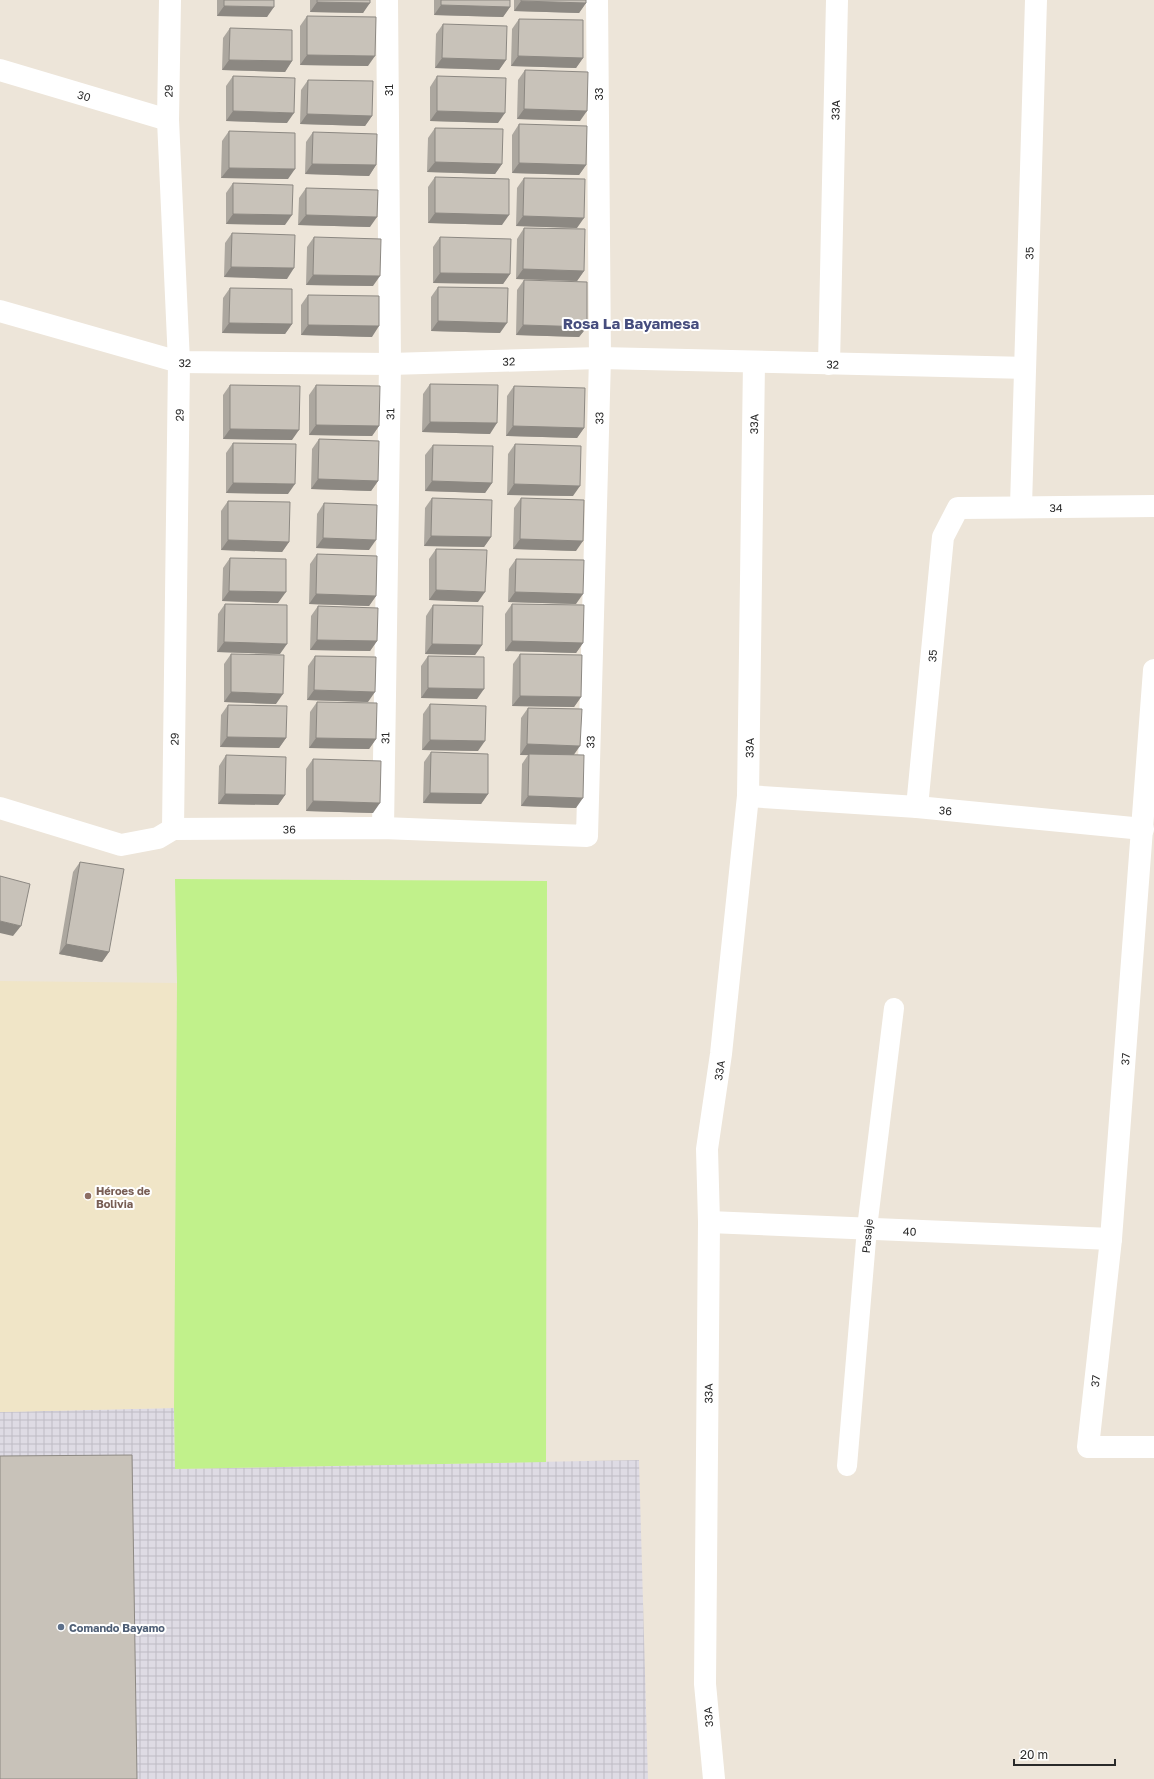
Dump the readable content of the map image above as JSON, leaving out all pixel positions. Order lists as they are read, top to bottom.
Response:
{
  "streets": {
    "street": [
      "31",
      "29",
      "33",
      "30",
      "33A",
      "35",
      "32",
      "34",
      "36",
      "37",
      "40"
    ],
    "lane": ["Pasaje"]
  },
  "crossings": [
    ["31", "32"],
    ["31", "36"],
    ["29", "30"],
    ["29", "32"],
    ["29", "36"],
    ["33", "32"],
    ["33", "36"],
    ["33A", "32"],
    ["33A", "36"],
    ["33A", "40"],
    ["35", "32"],
    ["35", "34"],
    ["35", "36"],
    ["36", "37"],
    ["37", "40"],
    ["40", "Pasaje"]
  ],
  "districts": ["Rosa La Bayamesa"],
  "places": ["Héroes de Bolivia", "Comando Bayamo"],
  "scale_bar": "20 m"
}
